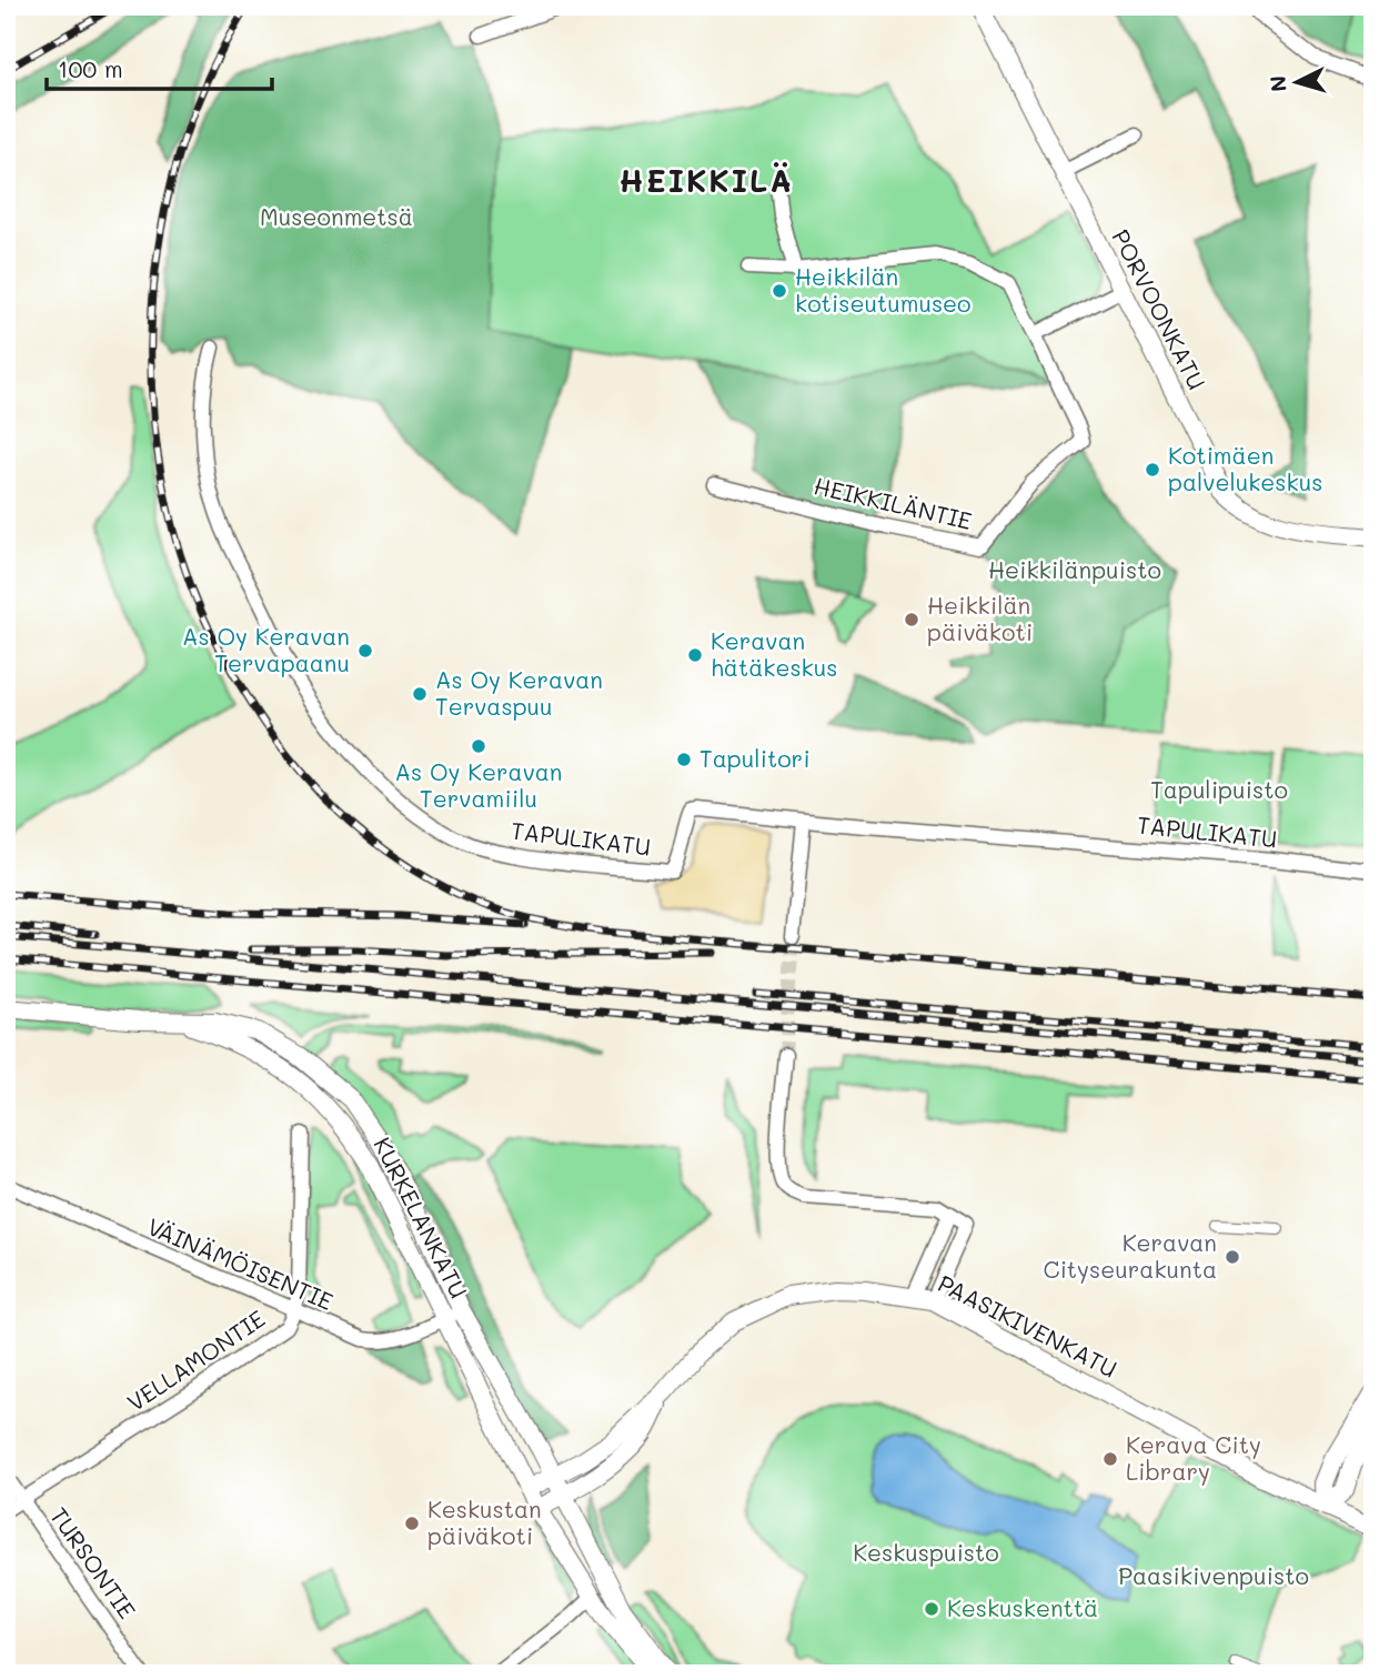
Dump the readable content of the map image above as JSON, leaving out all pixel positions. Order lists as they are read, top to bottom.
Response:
{
  "streets": {
    "street": [
      "PORVOONKATU",
      "HEIKKILÄNTIE",
      "TAPULIKATU",
      "KURKELANKATU",
      "VÄINÄMÖISENTIE",
      "PAASIKIVENKATU",
      "VELLAMONTIE",
      "TURSONTIE"
    ]
  },
  "crossings": [
    ["KURKELANKATU", "VÄINÄMÖISENTIE"],
    ["KURKELANKATU", "PAASIKIVENKATU"],
    ["VÄINÄMÖISENTIE", "VELLAMONTIE"],
    ["VELLAMONTIE", "TURSONTIE"]
  ],
  "districts": ["HEIKKILÄ"],
  "parks": [
    "Museonmetsä",
    "Heikkilänpuisto",
    "Tapulipuisto",
    "Keskuspuisto",
    "Paasikivenpuisto"
  ],
  "places": [
    "Heikkilän kotiseutumuseo",
    "Kotimäen palvelukeskus",
    "Heikkilän päiväkoti",
    "As Oy Keravan Tervapaanu",
    "Keravan hätäkeskus",
    "As Oy Keravan Tervaspuu",
    "As Oy Keravan Tervamiilu",
    "Tapulitori",
    "Keravan Cityseurakunta",
    "Kerava City Library",
    "Keskustan päiväkoti",
    "Keskuskenttä"
  ],
  "scale_bar": "100 m",
  "north": "left"
}
